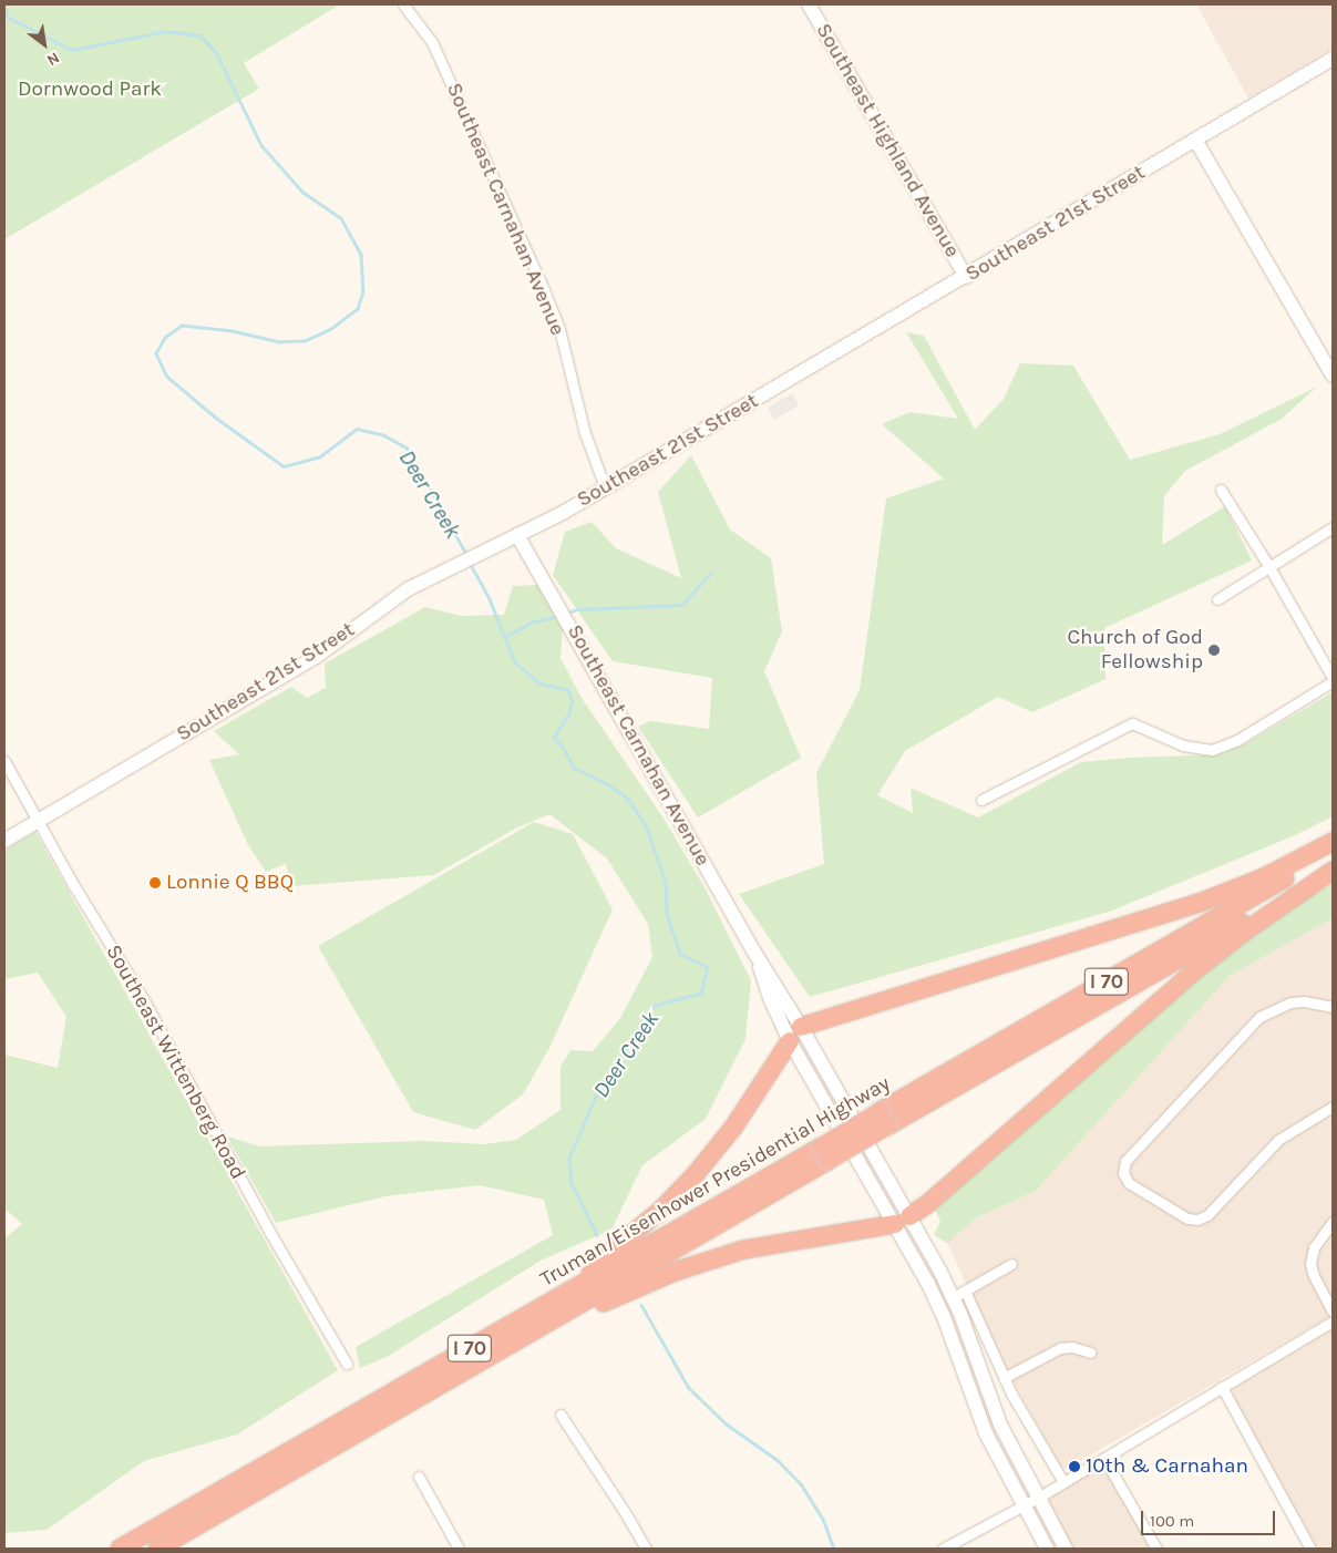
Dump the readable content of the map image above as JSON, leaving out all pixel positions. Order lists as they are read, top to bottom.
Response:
{
  "streets": {
    "highway": ["I 70", "Truman/Eisenhower Presidential Highway"],
    "street": [
      "Southeast Highland Avenue",
      "Southeast Carnahan Avenue",
      "Southeast 21st Street",
      "Southeast Wittenberg Road"
    ]
  },
  "crossings": [
    ["Southeast Highland Avenue", "Southeast 21st Street"],
    ["Southeast Carnahan Avenue", "Southeast 21st Street"],
    ["Southeast 21st Street", "Southeast Wittenberg Road"]
  ],
  "water": ["Deer Creek"],
  "parks": ["Dornwood Park"],
  "places": ["Church of God Fellowship", "Lonnie Q BBQ", "10th & Carnahan"],
  "scale_bar": "100 m",
  "north": "bottom right"
}
